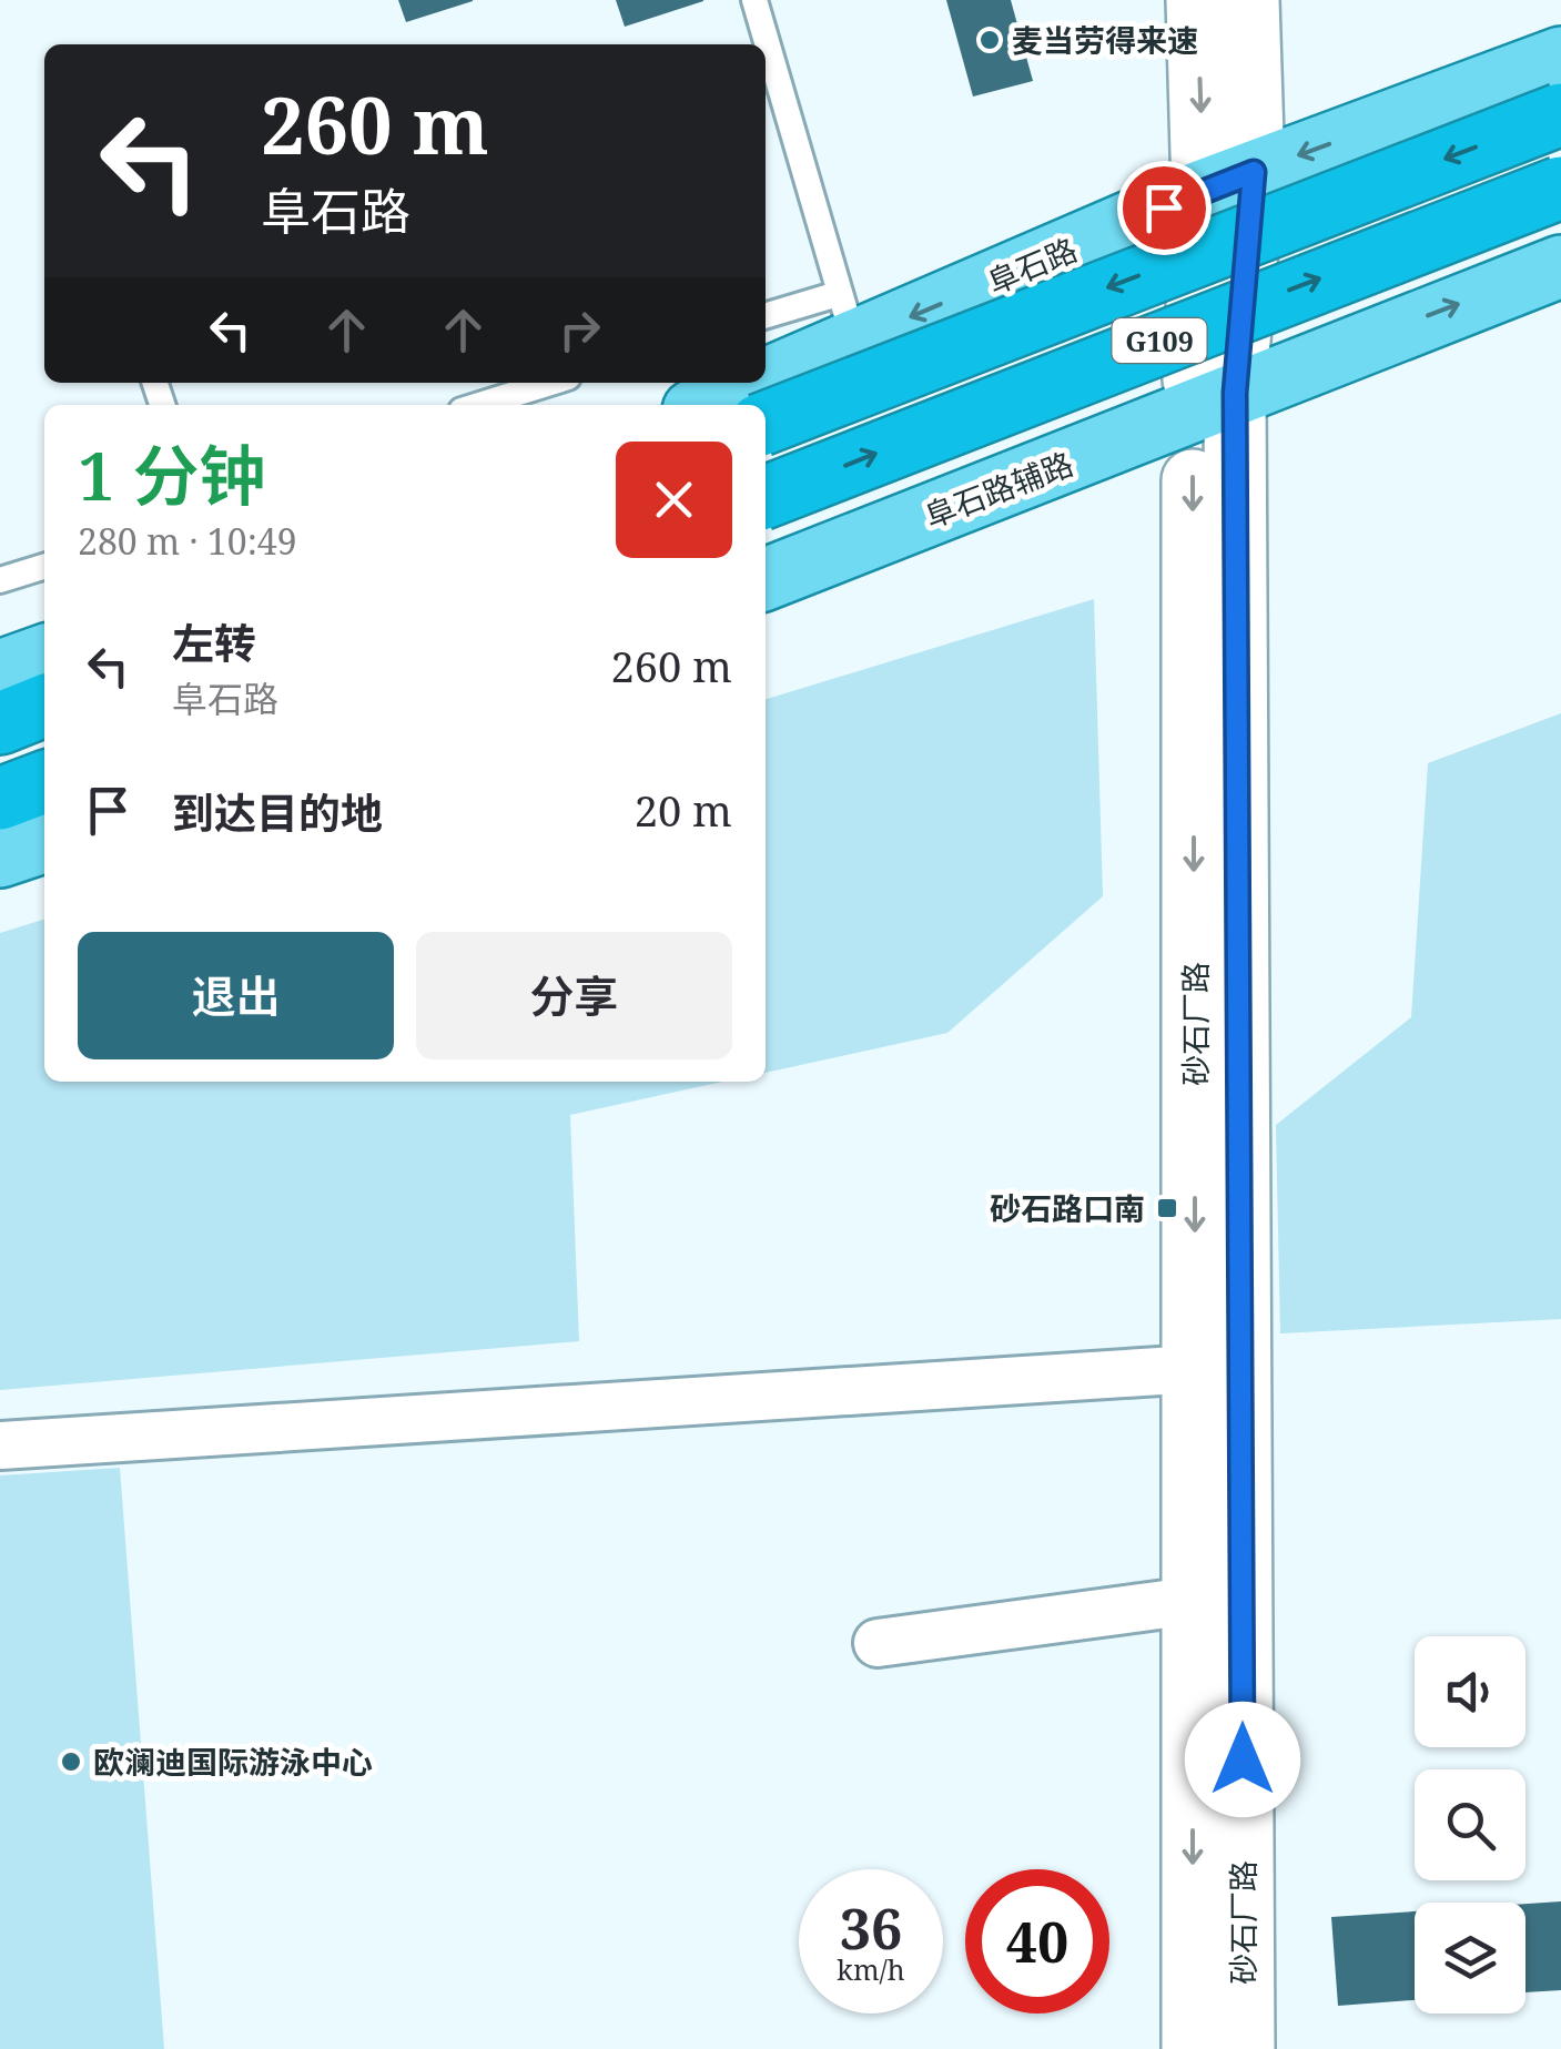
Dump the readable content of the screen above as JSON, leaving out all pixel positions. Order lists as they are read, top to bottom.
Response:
{
  "streets": {
    "highway": ["阜石路", "G109"],
    "main road": ["阜石路辅路"],
    "street": ["砂石厂路"]
  },
  "crossings": [
    ["阜石路", "砂石厂路"],
    ["阜石路辅路", "砂石厂路"]
  ],
  "one_way": ["阜石路"],
  "places": {
    "other": ["麦当劳得来速", "欧澜迪国际游泳中心"],
    "transit": ["砂石路口南"]
  },
  "page": {
    "turn": ["260 m", "阜石路"],
    "heading": ["1 分钟", "280 m · 10:49"],
    "list": [
      {
        "name": "左转",
        "note": "阜石路",
        "value": "260 m"
      },
      {
        "name": "到达目的地",
        "value": "20 m"
      }
    ],
    "buttons": ["退出", "分享"],
    "speed": "36 km/h",
    "limit": "40"
  }
}
